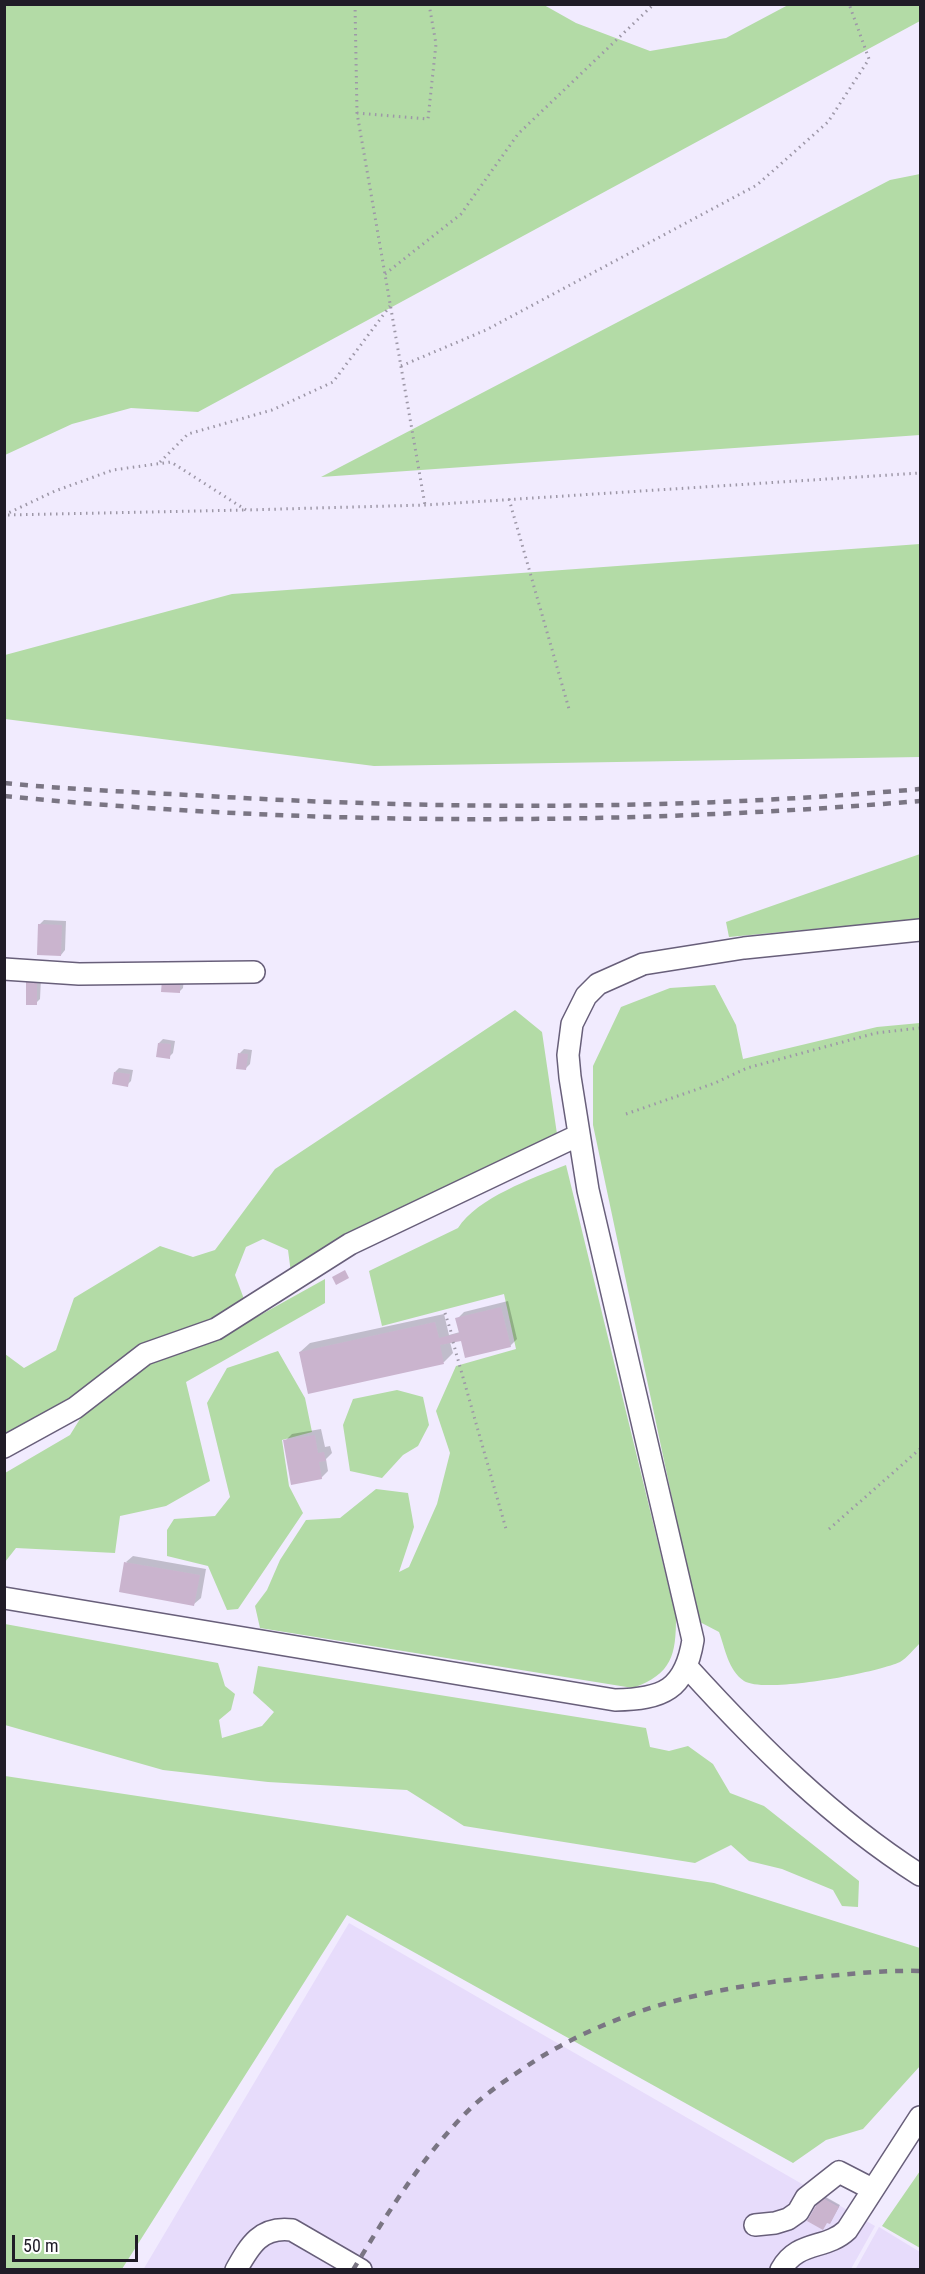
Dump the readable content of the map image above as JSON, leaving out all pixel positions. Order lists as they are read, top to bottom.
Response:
{
  "scale_bar": "50 m"
}
